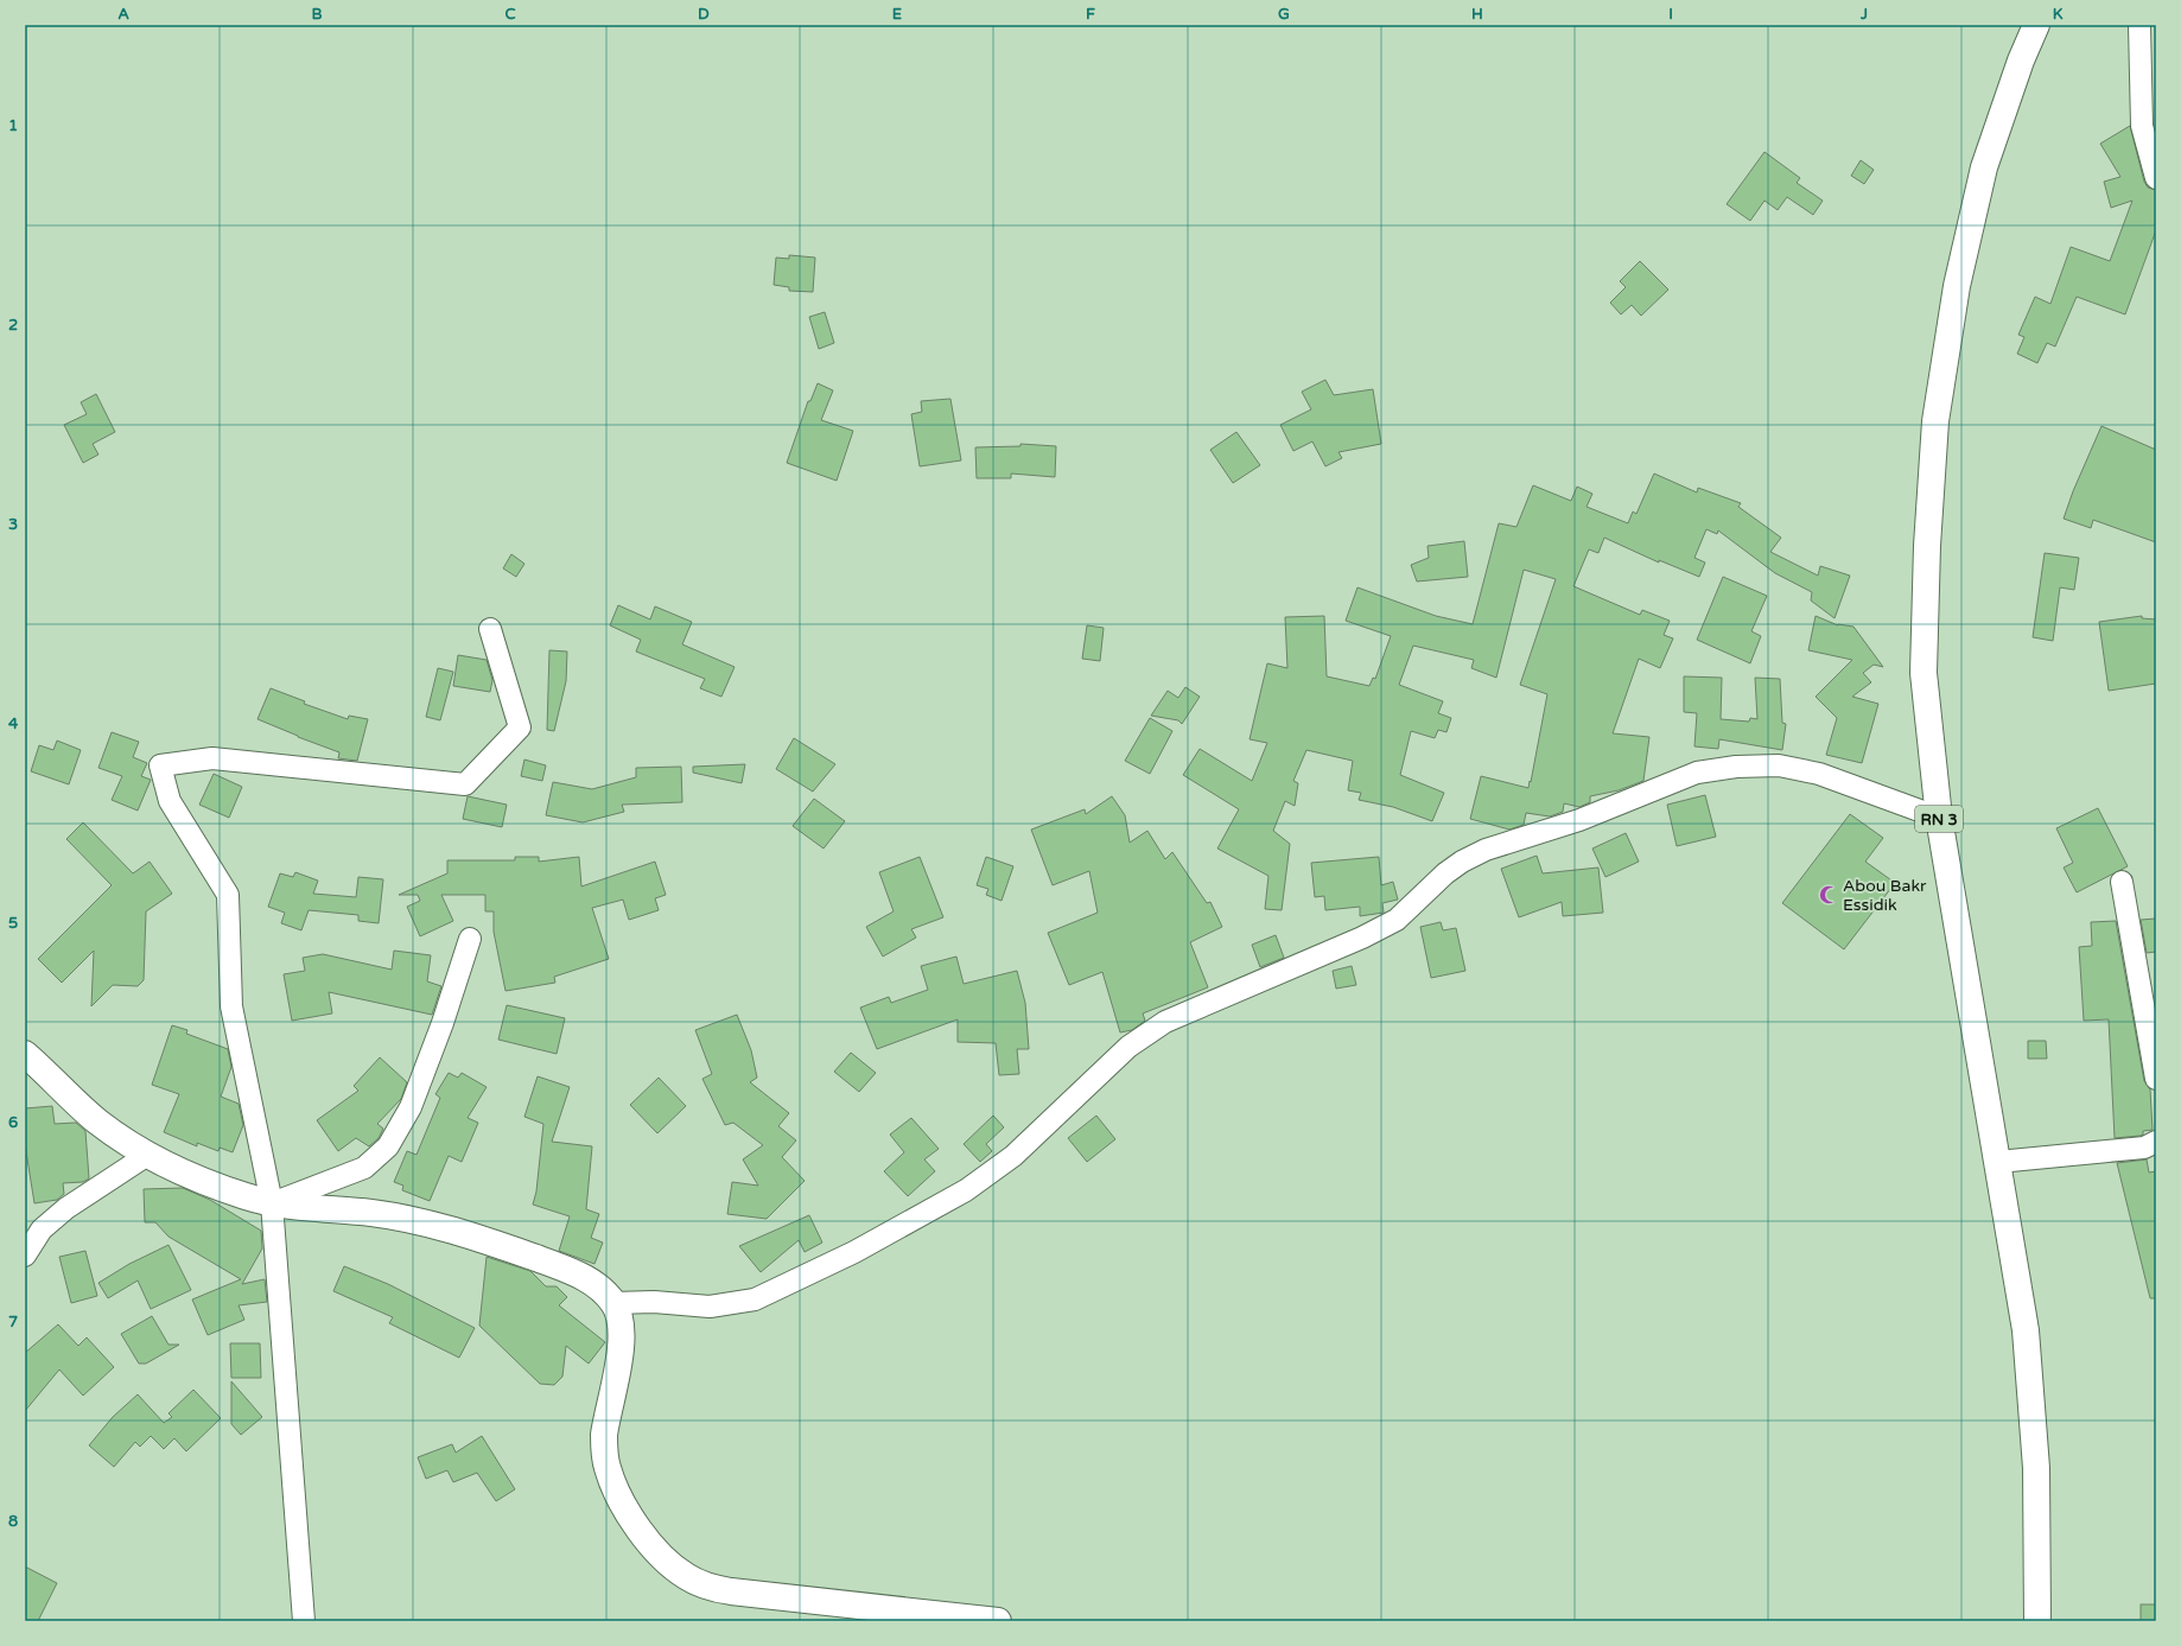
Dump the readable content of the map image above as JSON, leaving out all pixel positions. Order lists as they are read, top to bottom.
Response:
{
  "streets": {
    "main road": ["RN 3"]
  },
  "places": {
    "mosque": ["Abou Bakr Essidik"]
  },
  "grid": {
    "columns": [
      "A",
      "B",
      "C",
      "D",
      "E",
      "F",
      "G",
      "H",
      "I",
      "J",
      "K"
    ],
    "rows": [
      "1",
      "2",
      "3",
      "4",
      "5",
      "6",
      "7",
      "8"
    ]
  }
}
